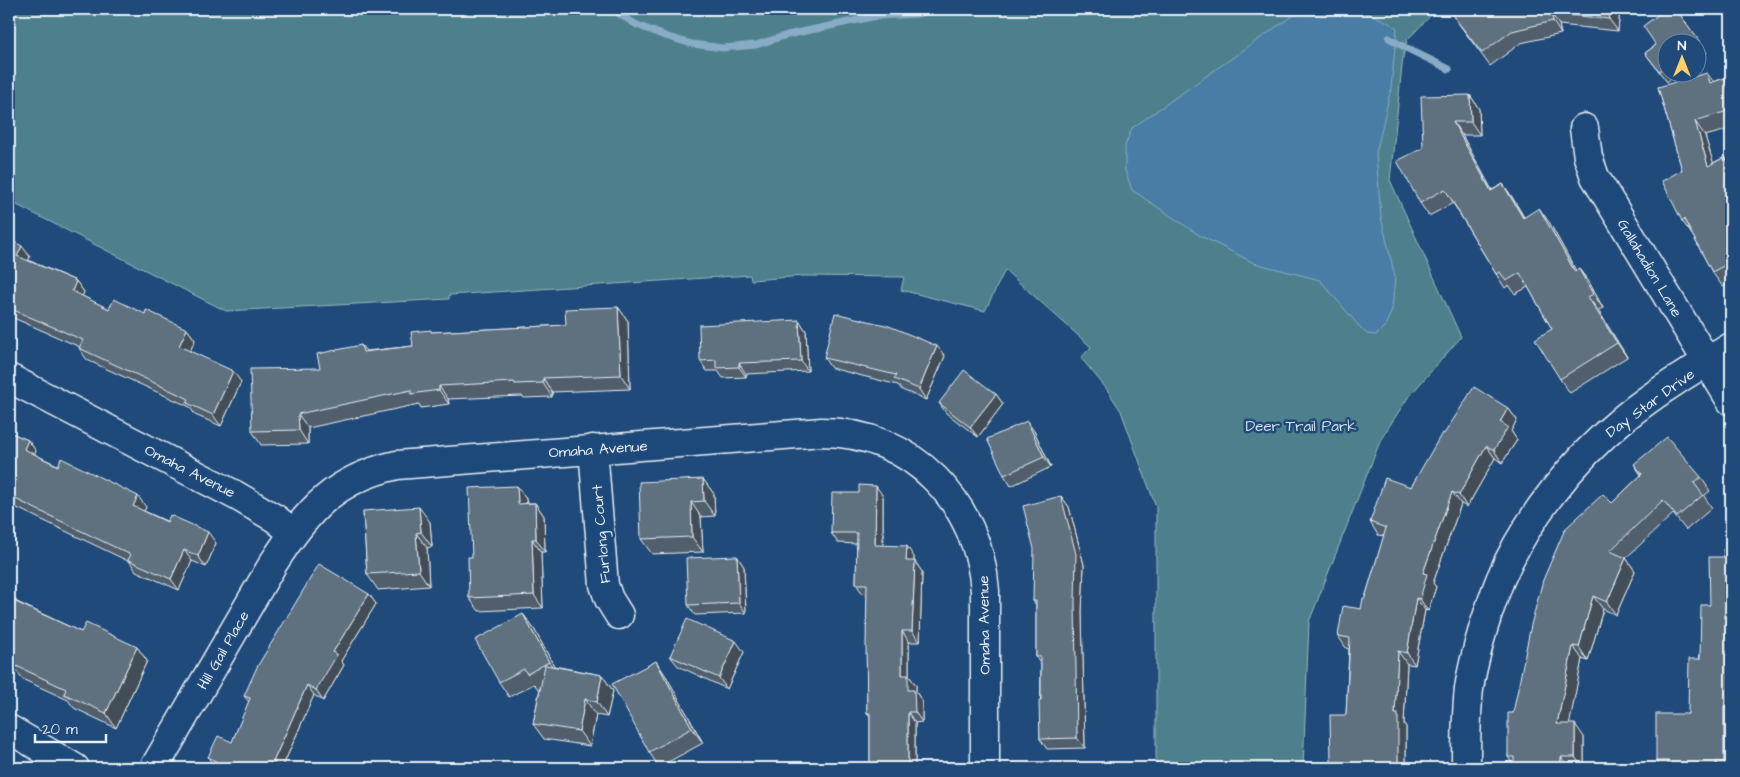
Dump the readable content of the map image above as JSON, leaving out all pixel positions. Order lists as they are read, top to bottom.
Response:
{
  "streets": {
    "street": [
      "Gallahadion Lane",
      "Day Star Drive",
      "Omaha Avenue",
      "Furlong Court",
      "Hill Gail Place"
    ]
  },
  "crossings": [
    ["Gallahadion Lane", "Day Star Drive"],
    ["Omaha Avenue", "Furlong Court"],
    ["Omaha Avenue", "Hill Gail Place"]
  ],
  "parks": ["Deer Trail Park"],
  "scale_bar": "20 m",
  "north": "top"
}
